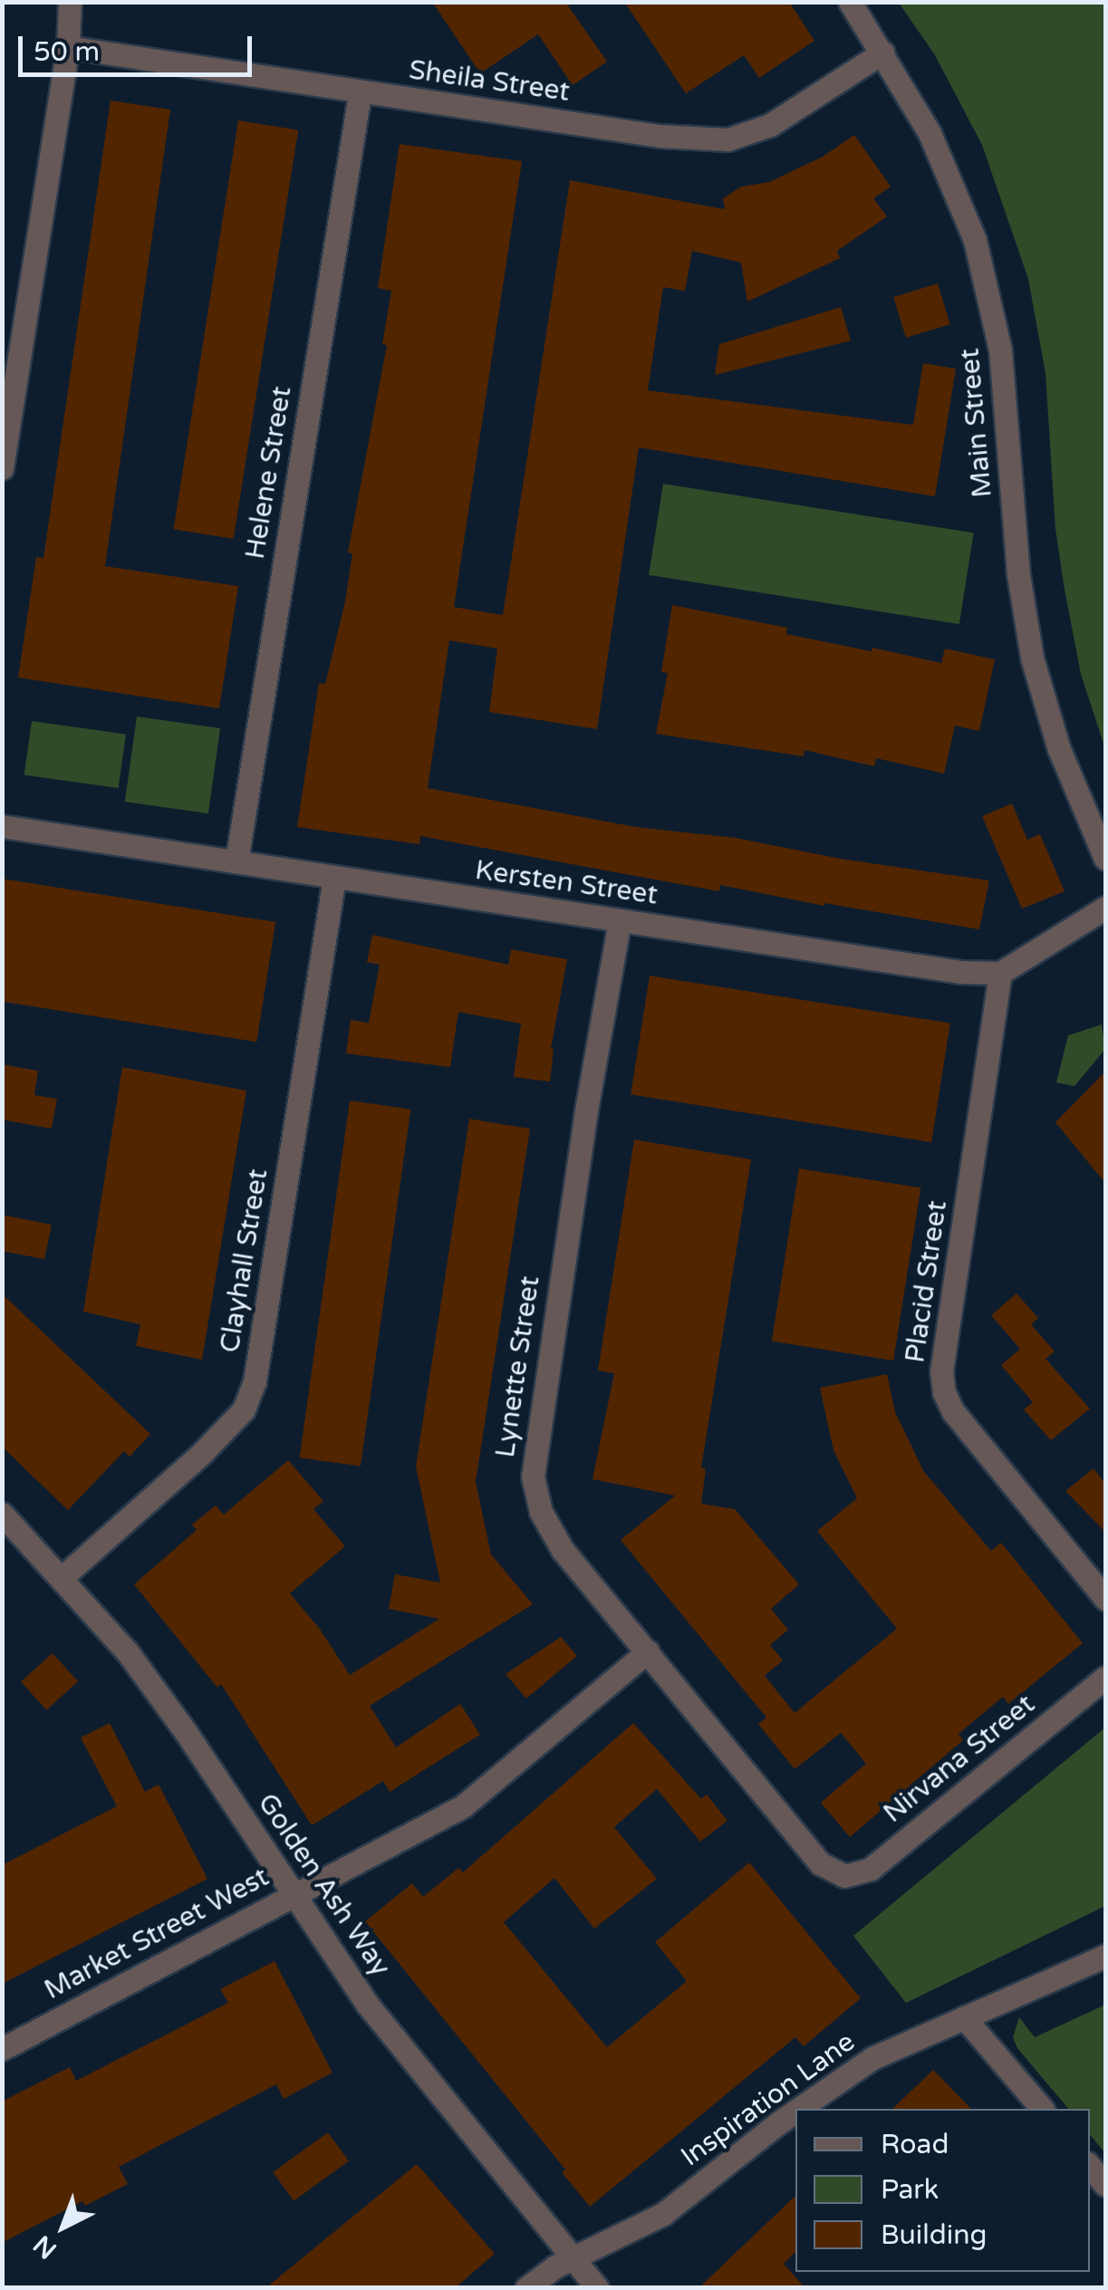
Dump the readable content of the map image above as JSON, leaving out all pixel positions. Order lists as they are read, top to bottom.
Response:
{
  "streets": {
    "street": [
      "Sheila Street",
      "Main Street",
      "Helene Street",
      "Kersten Street",
      "Clayhall Street",
      "Placid Street",
      "Lynette Street",
      "Nirvana Street",
      "Golden Ash Way",
      "Market Street West",
      "Inspiration Lane"
    ]
  },
  "crossings": [
    ["Sheila Street", "Main Street"],
    ["Sheila Street", "Helene Street"],
    ["Helene Street", "Kersten Street"],
    ["Kersten Street", "Clayhall Street"],
    ["Kersten Street", "Placid Street"],
    ["Kersten Street", "Lynette Street"],
    ["Clayhall Street", "Golden Ash Way"],
    ["Lynette Street", "Nirvana Street"],
    ["Lynette Street", "Market Street West"],
    ["Golden Ash Way", "Market Street West"],
    ["Golden Ash Way", "Inspiration Lane"]
  ],
  "legend": ["Road", "Park", "Building"],
  "scale_bar": "50 m",
  "north": "bottom left"
}
